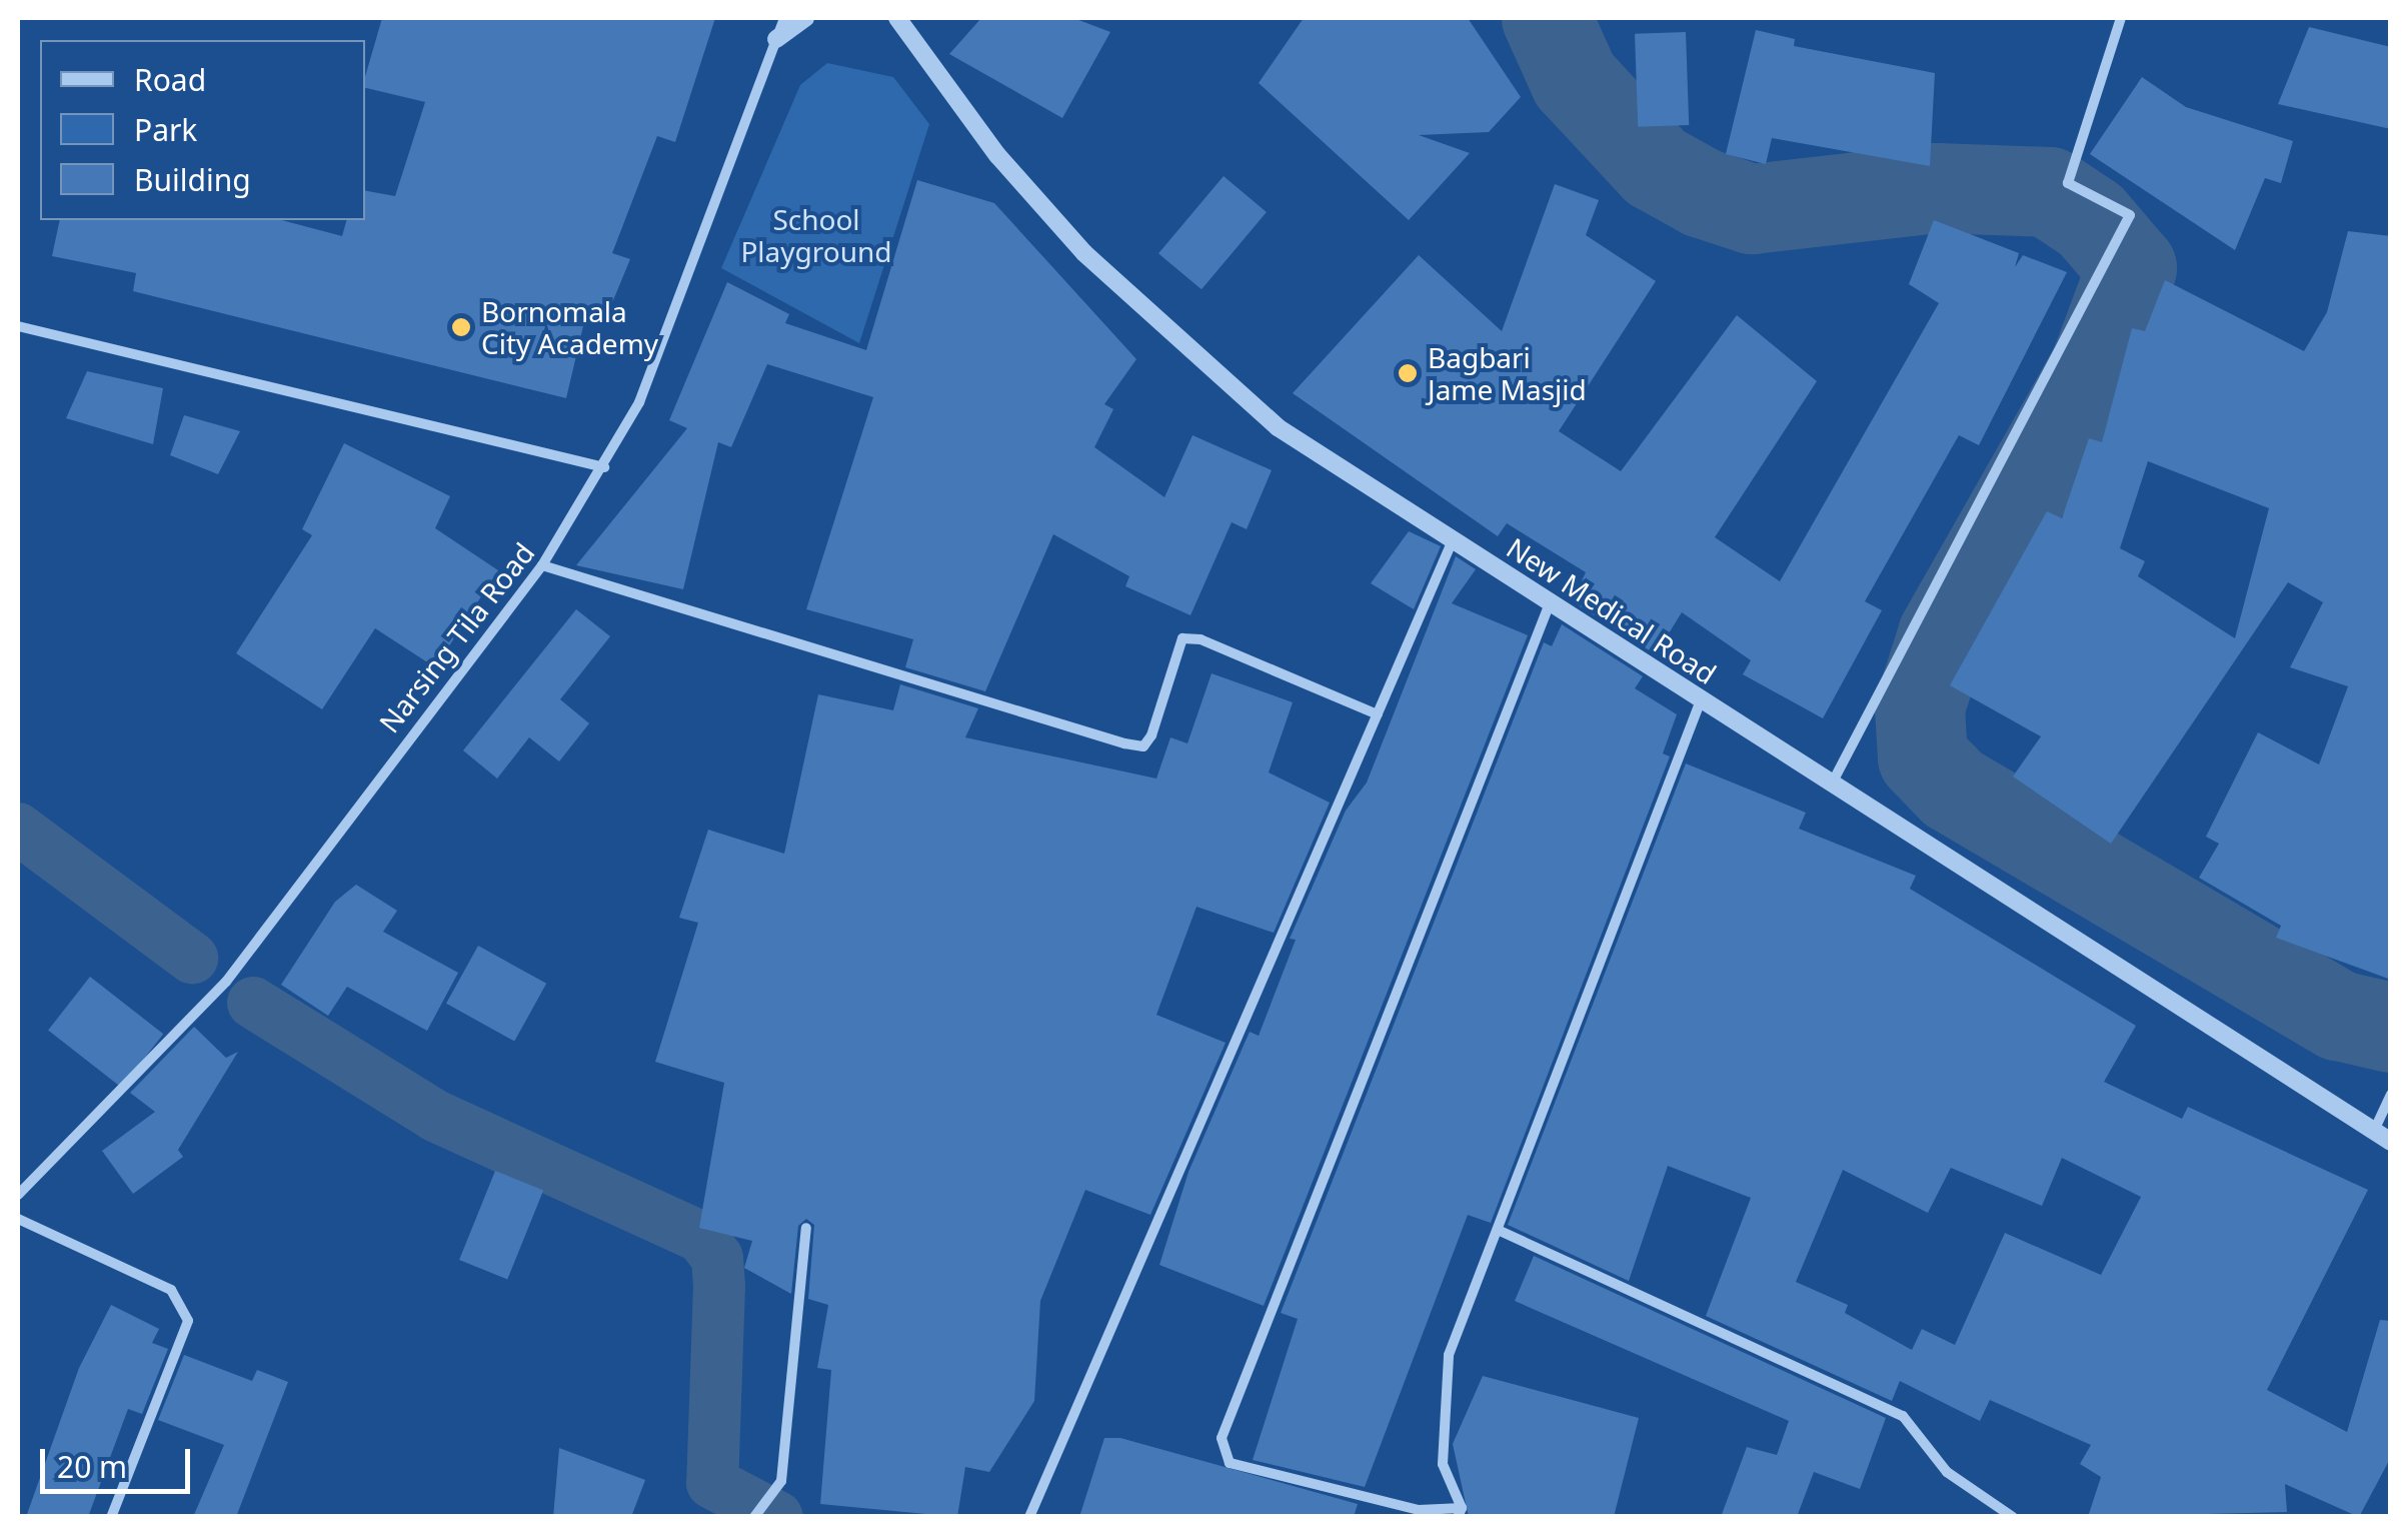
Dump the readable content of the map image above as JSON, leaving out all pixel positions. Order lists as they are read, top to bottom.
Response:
{
  "streets": {
    "street": ["New Medical Road", "Narsing Tila Road"]
  },
  "parks": ["School Playground"],
  "places": ["Bornomala City Academy", "Bagbari Jame Masjid"],
  "legend": ["Road", "Park", "Building"],
  "scale_bar": "20 m"
}
